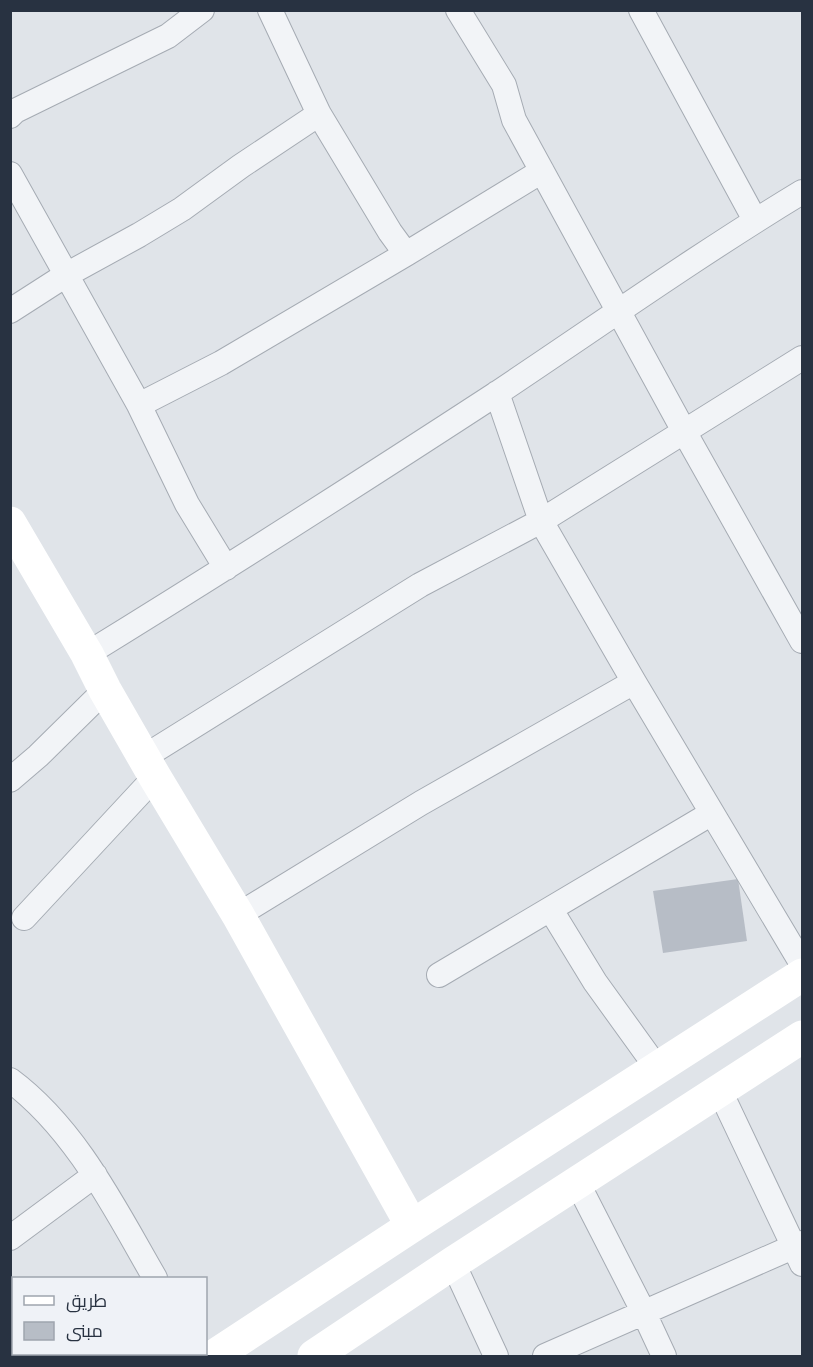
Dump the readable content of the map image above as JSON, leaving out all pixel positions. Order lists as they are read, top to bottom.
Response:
{
  "legend": ["طريق", "مبنى"]
}
